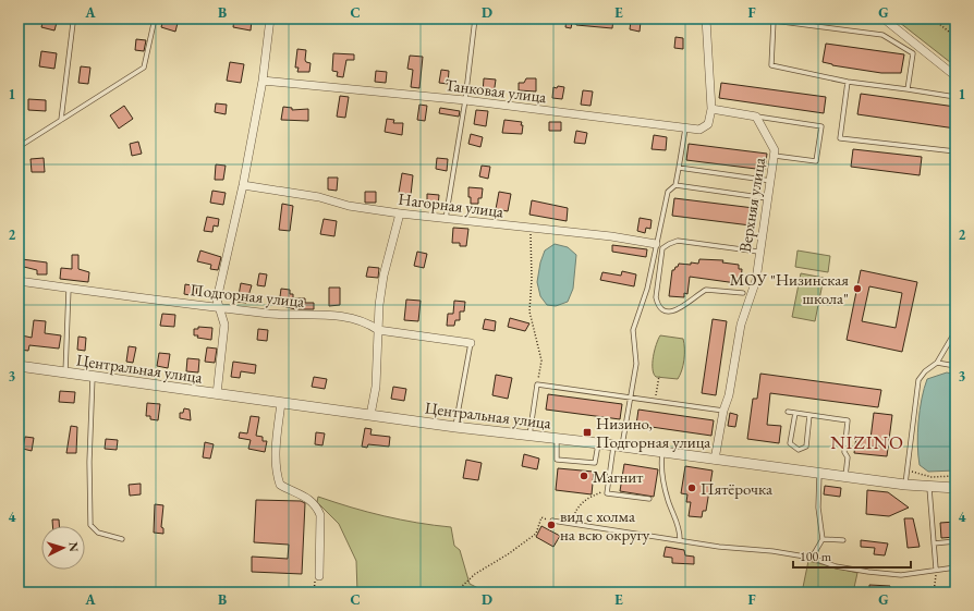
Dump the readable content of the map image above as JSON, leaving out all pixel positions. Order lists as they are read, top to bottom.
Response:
{
  "streets": {
    "street": [
      "Танковая улица",
      "Нагорная улица",
      "Верхняя улица",
      "Подгорная улица",
      "Центральная улица"
    ]
  },
  "crossings": [
    ["Верхняя улица", "Центральная улица"]
  ],
  "districts": ["NIZINO"],
  "places": {
    "other": [
      "МОУ \"Низинская школа\"",
      "Магнит",
      "Пятёрочка",
      "вид с холма на всю округу"
    ],
    "transit": ["Низино, Подгорная улица"]
  },
  "scale_bar": "100 m",
  "north": "right",
  "grid": {
    "columns": [
      "A",
      "B",
      "C",
      "D",
      "E",
      "F",
      "G"
    ],
    "rows": [
      "1",
      "2",
      "3",
      "4"
    ]
  }
}
